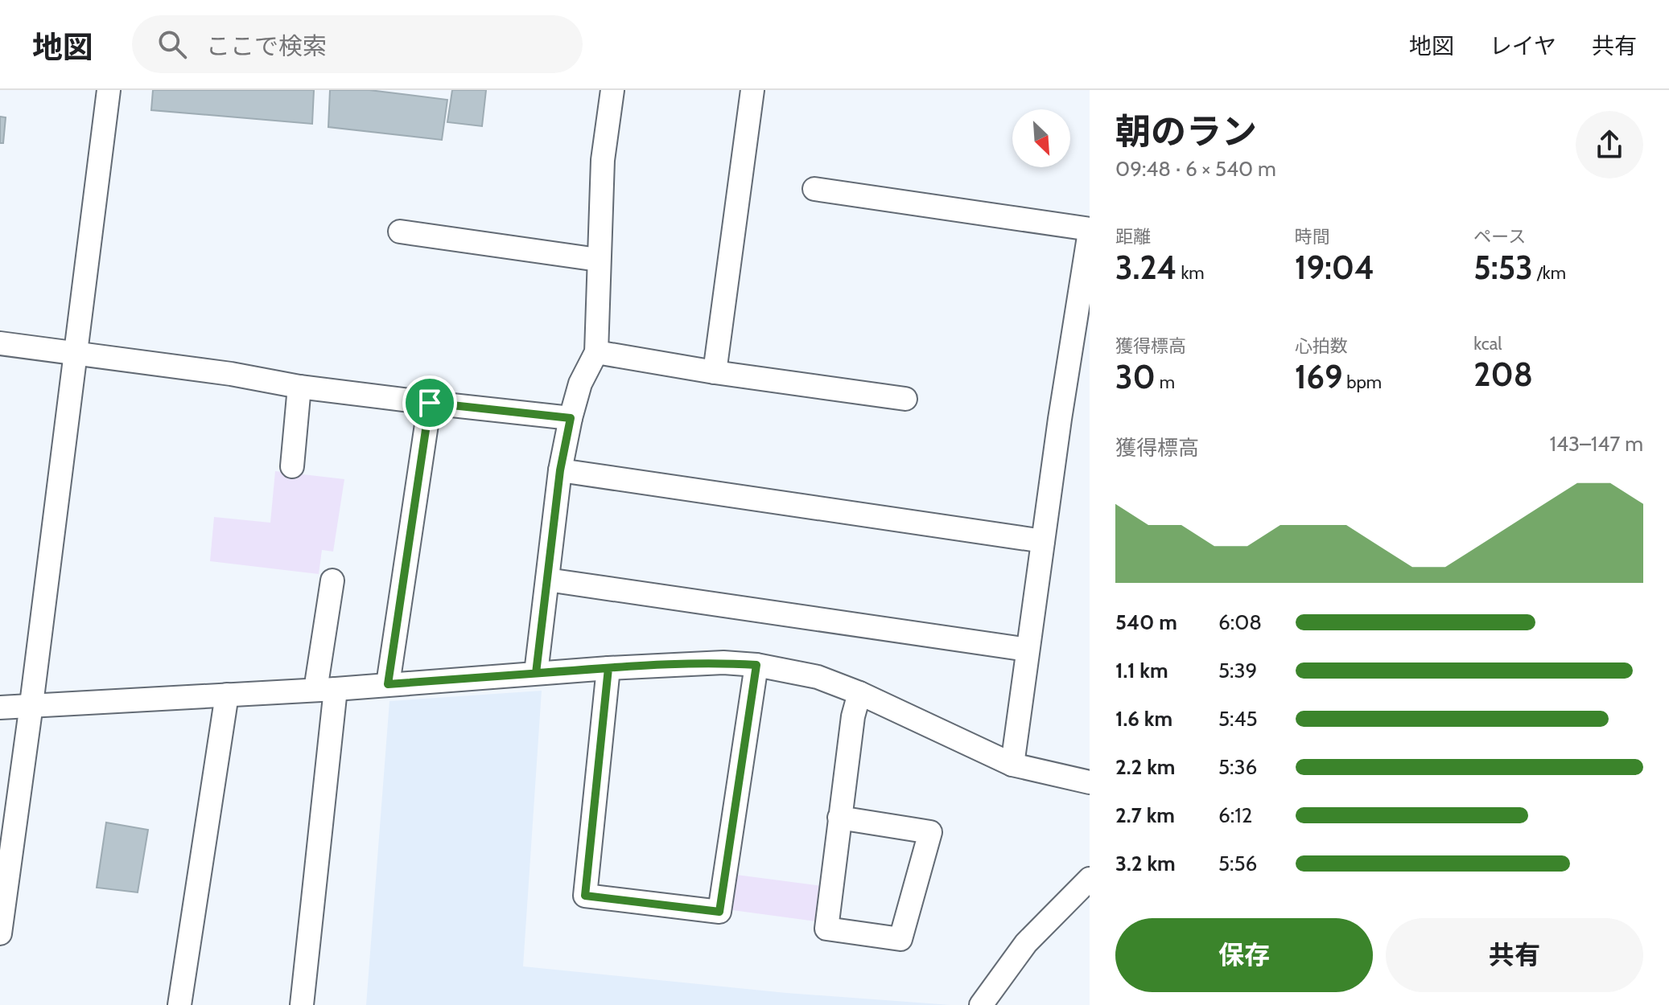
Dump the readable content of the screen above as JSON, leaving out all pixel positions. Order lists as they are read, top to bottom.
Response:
{
  "north": "bottom right",
  "page": {
    "header": "地図",
    "search": "ここで検索",
    "nav": ["地図", "レイヤ", "共有"],
    "heading": ["朝のラン", "09:48 · 6 × 540 m"],
    "stats": [
      ["距離", "3.24 km"],
      ["時間", "19:04"],
      ["ペース", "5:53 /km"],
      ["獲得標高", "30 m"],
      ["心拍数", "169 bpm"],
      ["kcal", "208"]
    ],
    "chart": ["獲得標高", "143–147 m"],
    "list": [
      {
        "name": "540 m",
        "note": "6:08"
      },
      {
        "name": "1.1 km",
        "note": "5:39"
      },
      {
        "name": "1.6 km",
        "note": "5:45"
      },
      {
        "name": "2.2 km",
        "note": "5:36"
      },
      {
        "name": "2.7 km",
        "note": "6:12"
      },
      {
        "name": "3.2 km",
        "note": "5:56"
      }
    ],
    "buttons": ["保存", "共有"]
  }
}
